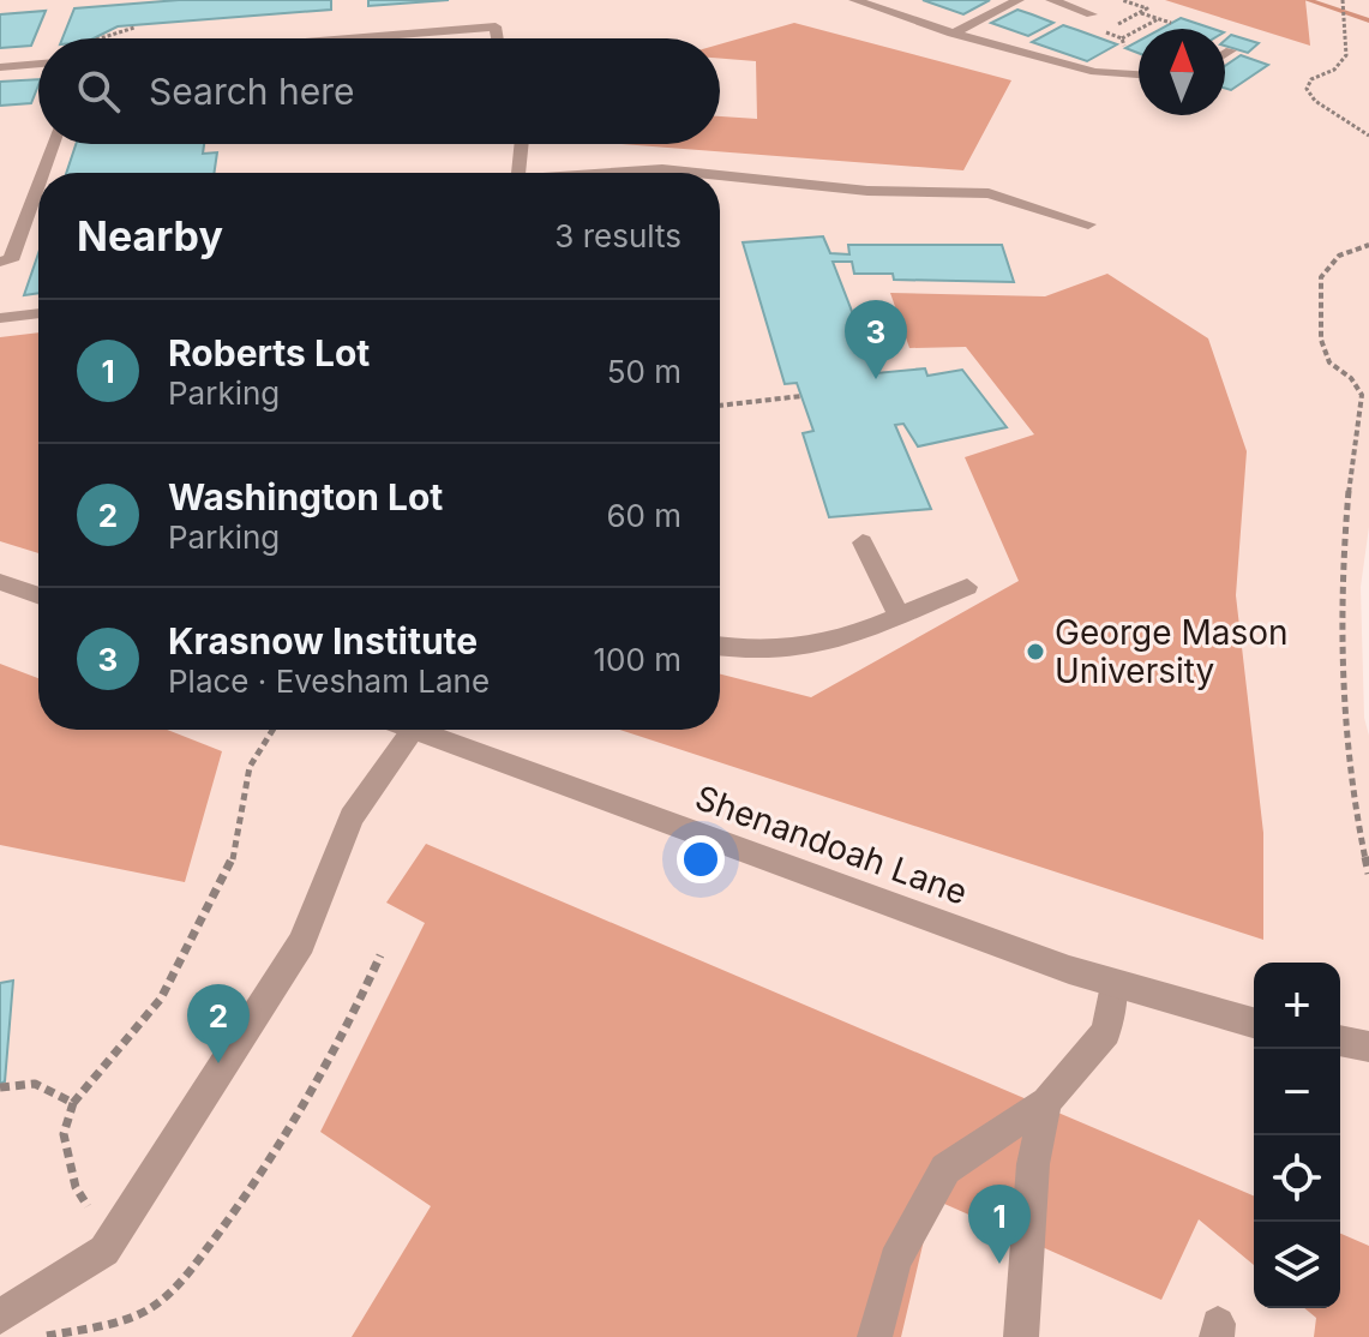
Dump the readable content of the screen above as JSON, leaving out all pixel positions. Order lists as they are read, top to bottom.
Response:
{
  "streets": {
    "street": ["Shenandoah Lane"]
  },
  "places": ["George Mason University"],
  "north": "top",
  "page": {
    "search": "Search here",
    "heading": ["Nearby", "3 results"],
    "list": [
      {
        "mark": "1",
        "name": "Roberts Lot",
        "note": "Parking",
        "value": "50 m"
      },
      {
        "mark": "2",
        "name": "Washington Lot",
        "note": "Parking",
        "value": "60 m"
      },
      {
        "mark": "3",
        "name": "Krasnow Institute",
        "note": "Place · Evesham Lane",
        "value": "100 m"
      }
    ],
    "pins": ["3", "2", "1"],
    "map_buttons": ["+", "−"]
  }
}
